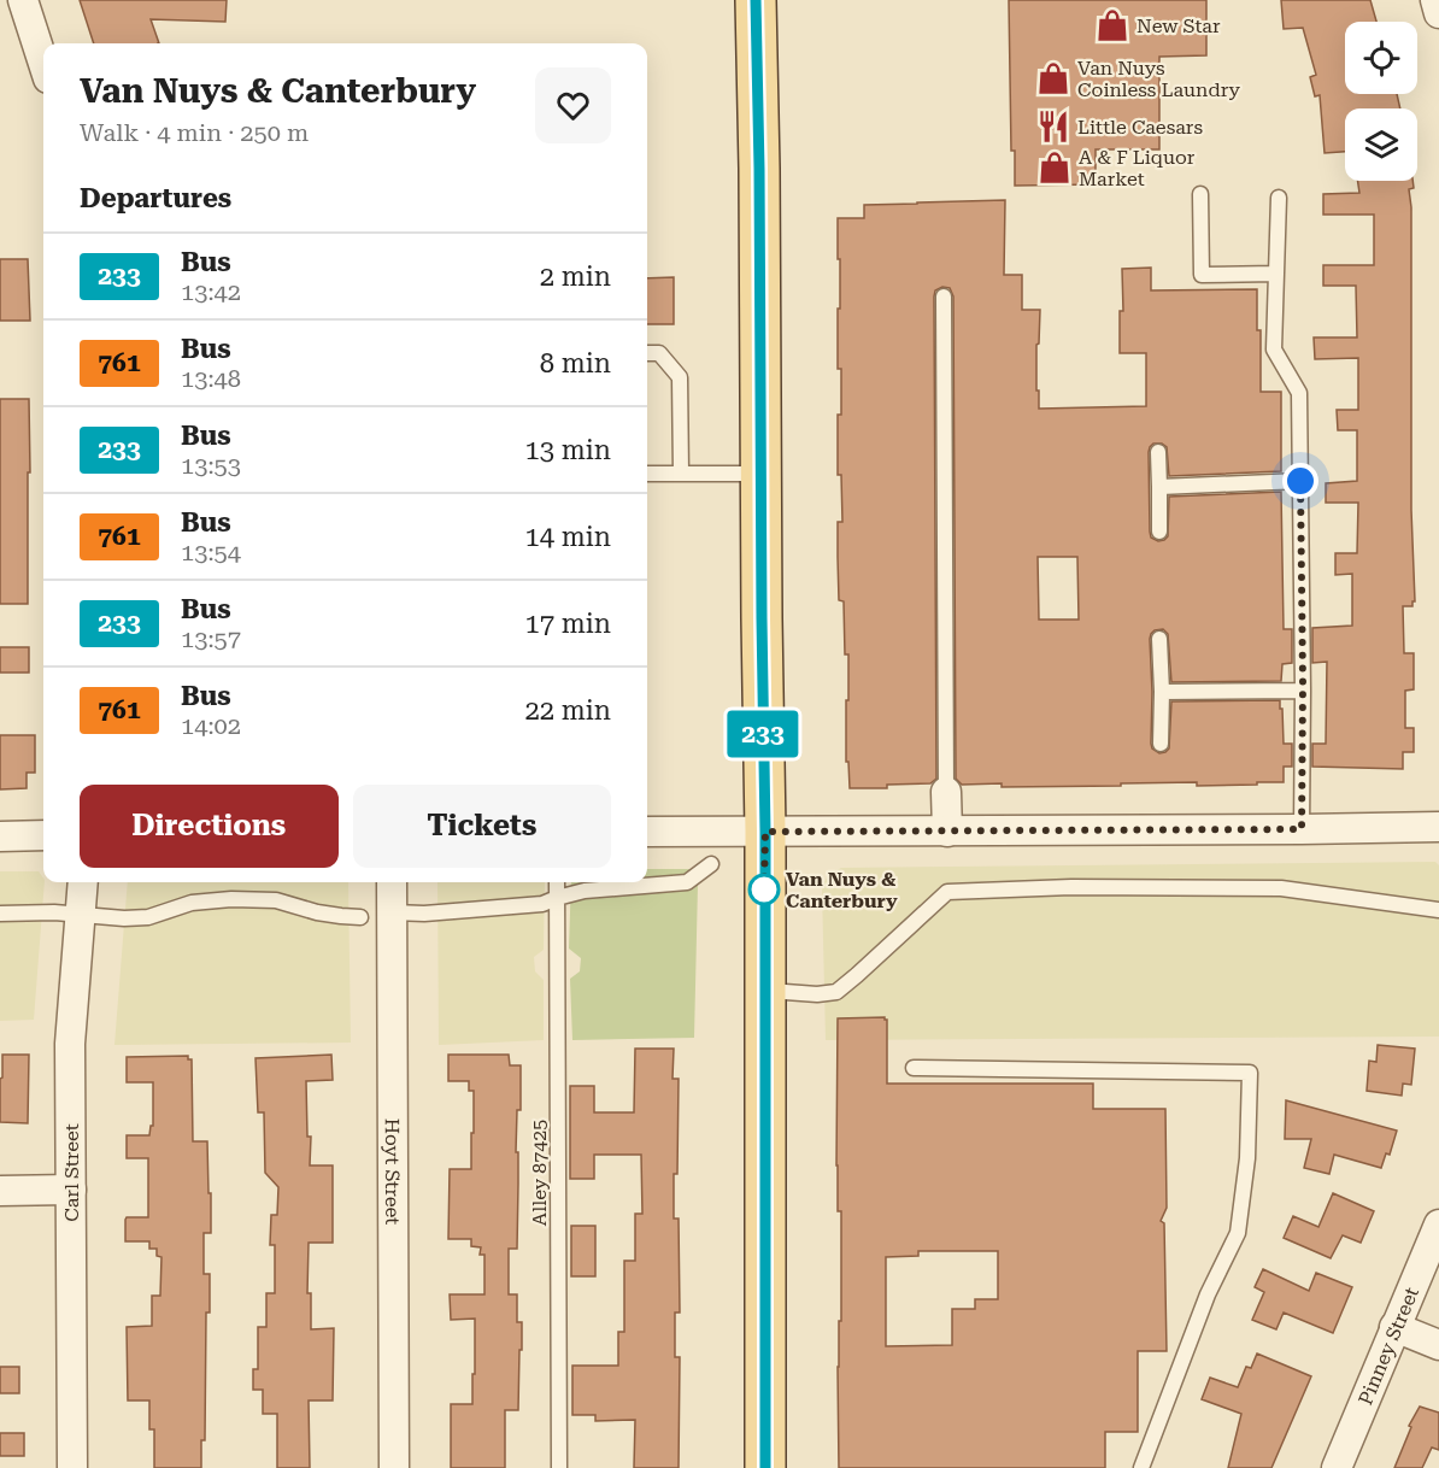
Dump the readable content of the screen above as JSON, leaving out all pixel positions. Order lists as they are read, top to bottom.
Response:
{
  "streets": {
    "street": ["Carl Street", "Hoyt Street", "Pinney Street"],
    "lane": ["Alley 87425"]
  },
  "places": {
    "shop": ["New Star", "Van Nuys Coinless Laundry", "A & F Liquor Market"],
    "restaurant": ["Little Caesars"],
    "other": ["Van Nuys & Canterbury"]
  },
  "lines": ["bus line 233"],
  "page": {
    "on_map": "233",
    "heading": [
      ["Van Nuys & Canterbury", "Walk · 4 min · 250 m"],
      "Departures"
    ],
    "list": [
      {
        "mark": "233",
        "name": "Bus",
        "note": "13:42",
        "value": "2 min"
      },
      {
        "mark": "761",
        "name": "Bus",
        "note": "13:48",
        "value": "8 min"
      },
      {
        "mark": "233",
        "name": "Bus",
        "note": "13:53",
        "value": "13 min"
      },
      {
        "mark": "761",
        "name": "Bus",
        "note": "13:54",
        "value": "14 min"
      },
      {
        "mark": "233",
        "name": "Bus",
        "note": "13:57",
        "value": "17 min"
      },
      {
        "mark": "761",
        "name": "Bus",
        "note": "14:02",
        "value": "22 min"
      }
    ],
    "buttons": ["Directions", "Tickets"]
  }
}
